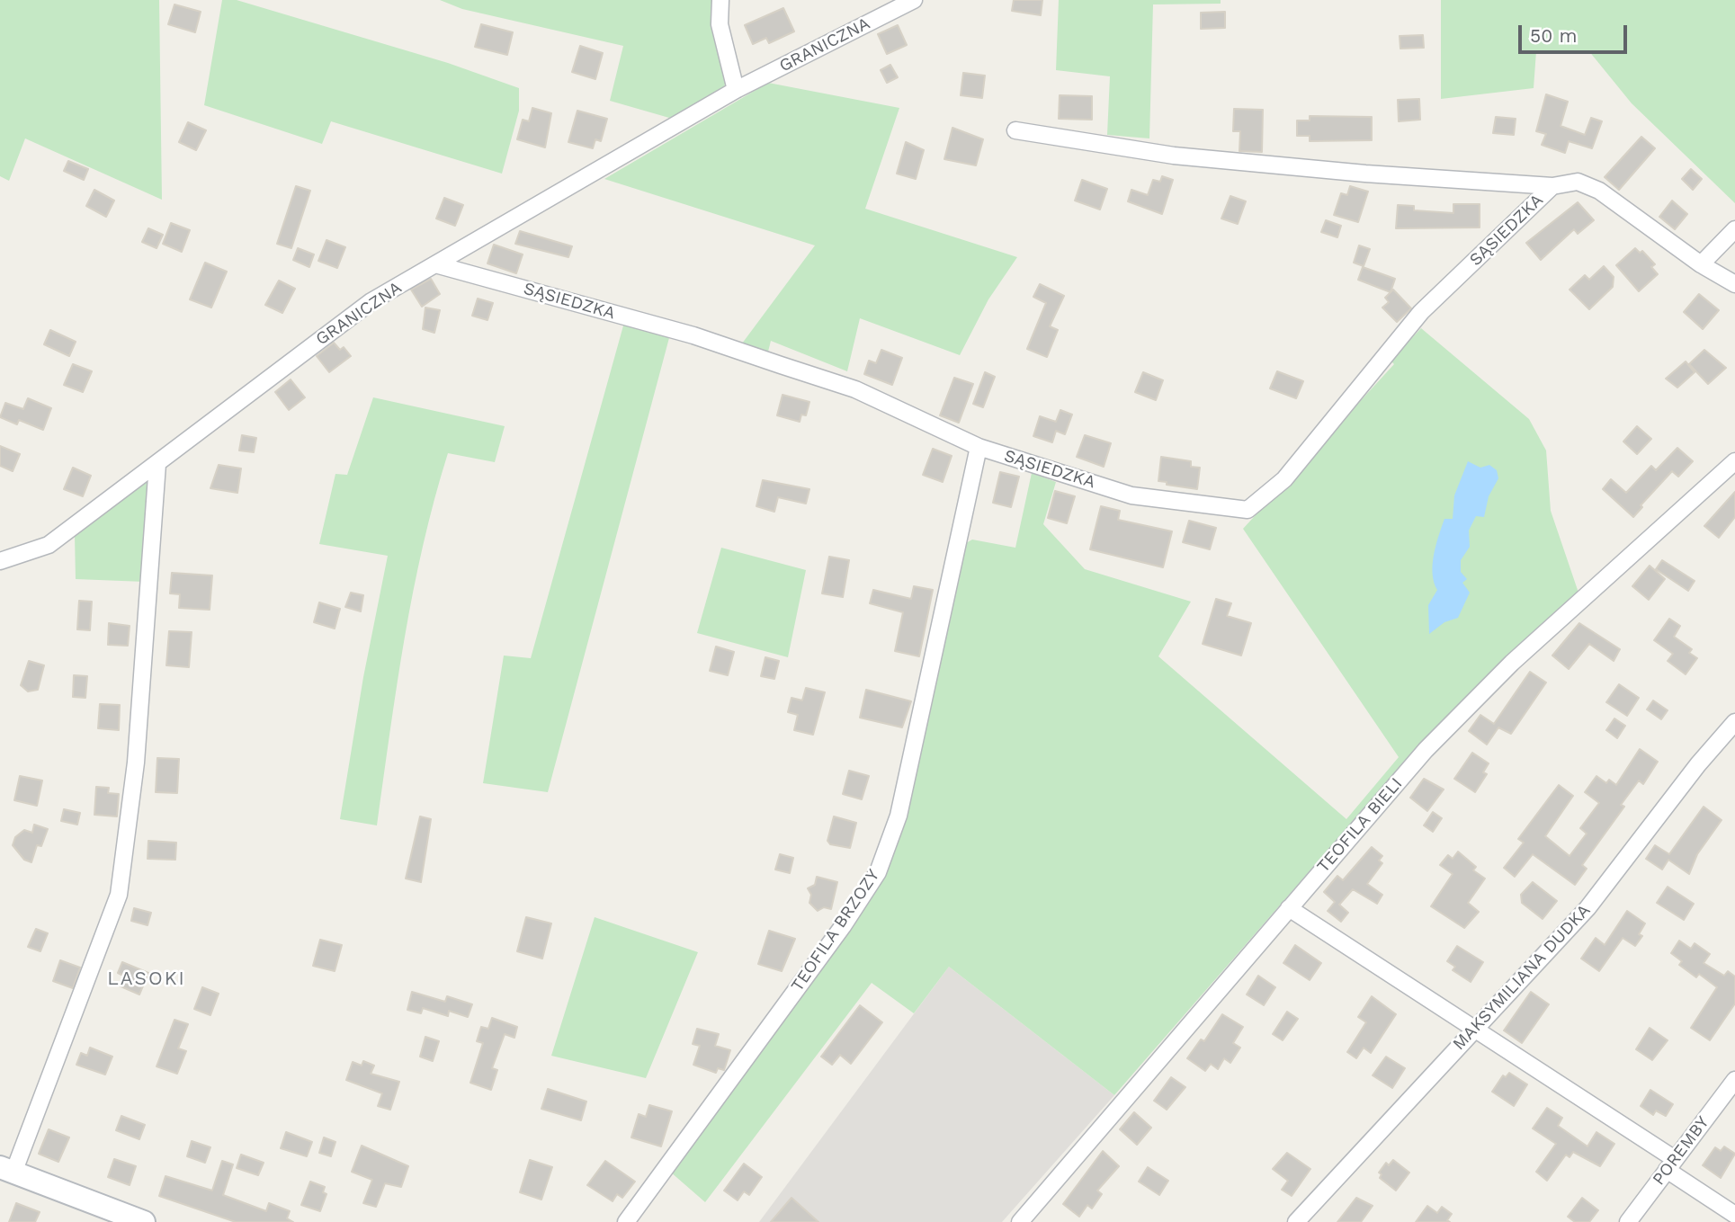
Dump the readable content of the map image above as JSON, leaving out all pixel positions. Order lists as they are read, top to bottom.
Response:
{
  "streets": {
    "street": [
      "GRANICZNA",
      "SĄSIEDZKA",
      "TEOFILA BIELI",
      "TEOFILA BRZOZY",
      "MAKSYMILIANA DUDKA",
      "POREMBY"
    ]
  },
  "crossings": [
    ["GRANICZNA", "SĄSIEDZKA"],
    ["SĄSIEDZKA", "TEOFILA BRZOZY"]
  ],
  "districts": ["LASOKI"],
  "scale_bar": "50 m"
}
